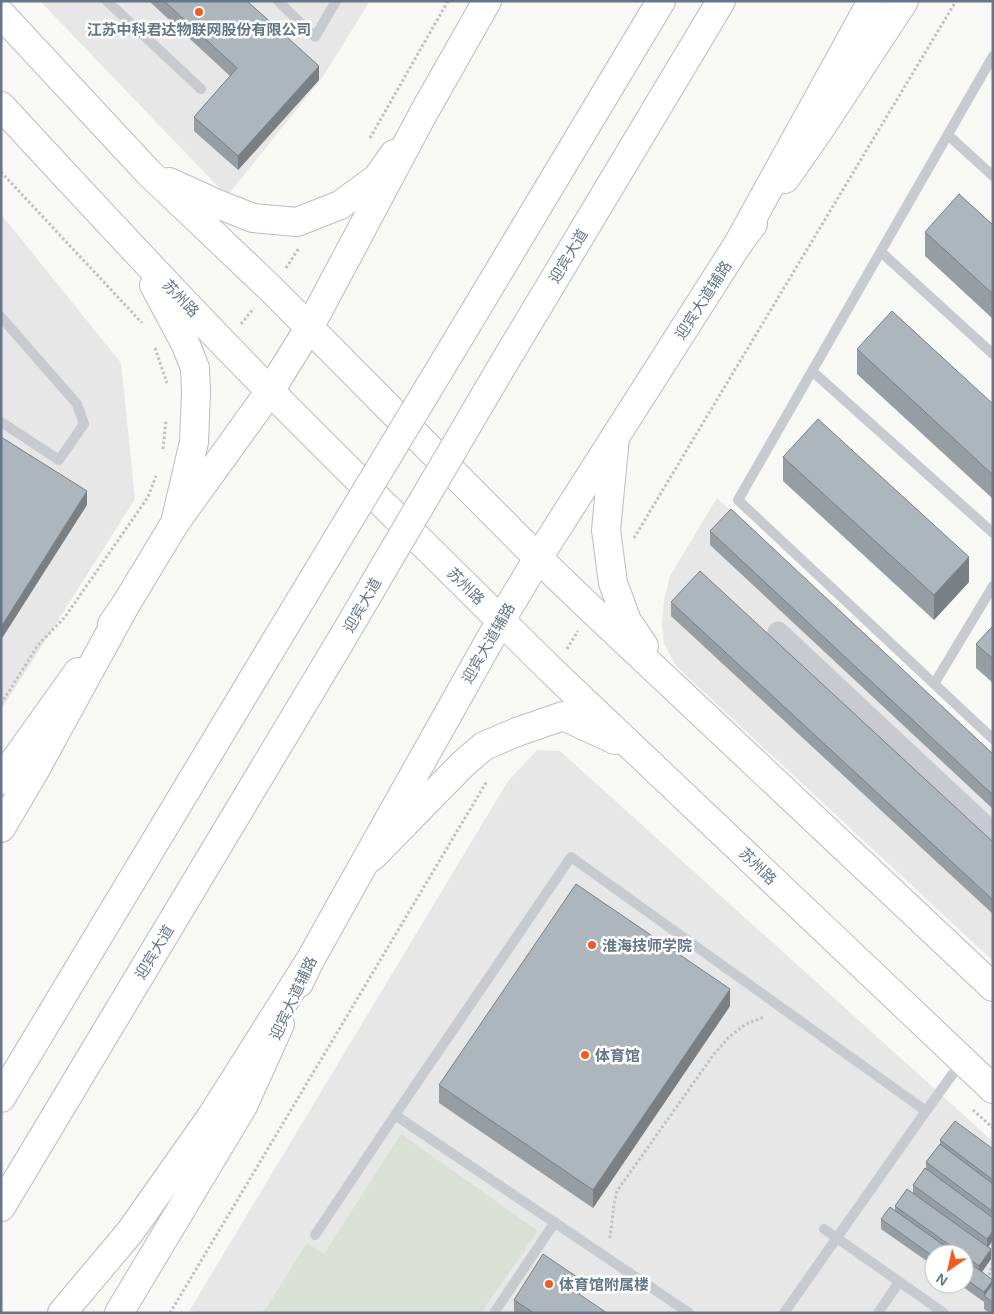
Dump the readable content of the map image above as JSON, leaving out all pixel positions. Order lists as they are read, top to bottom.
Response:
{
  "streets": {
    "main road": ["迎宾大道", "苏州路", "迎宾大道辅路"]
  },
  "crossings": [
    ["苏州路", "迎宾大道辅路"]
  ],
  "places": [
    "江苏中科君达物联网股份有限公司",
    "淮海技师学院",
    "体育馆",
    "体育馆附属楼"
  ],
  "north": "bottom left"
}
